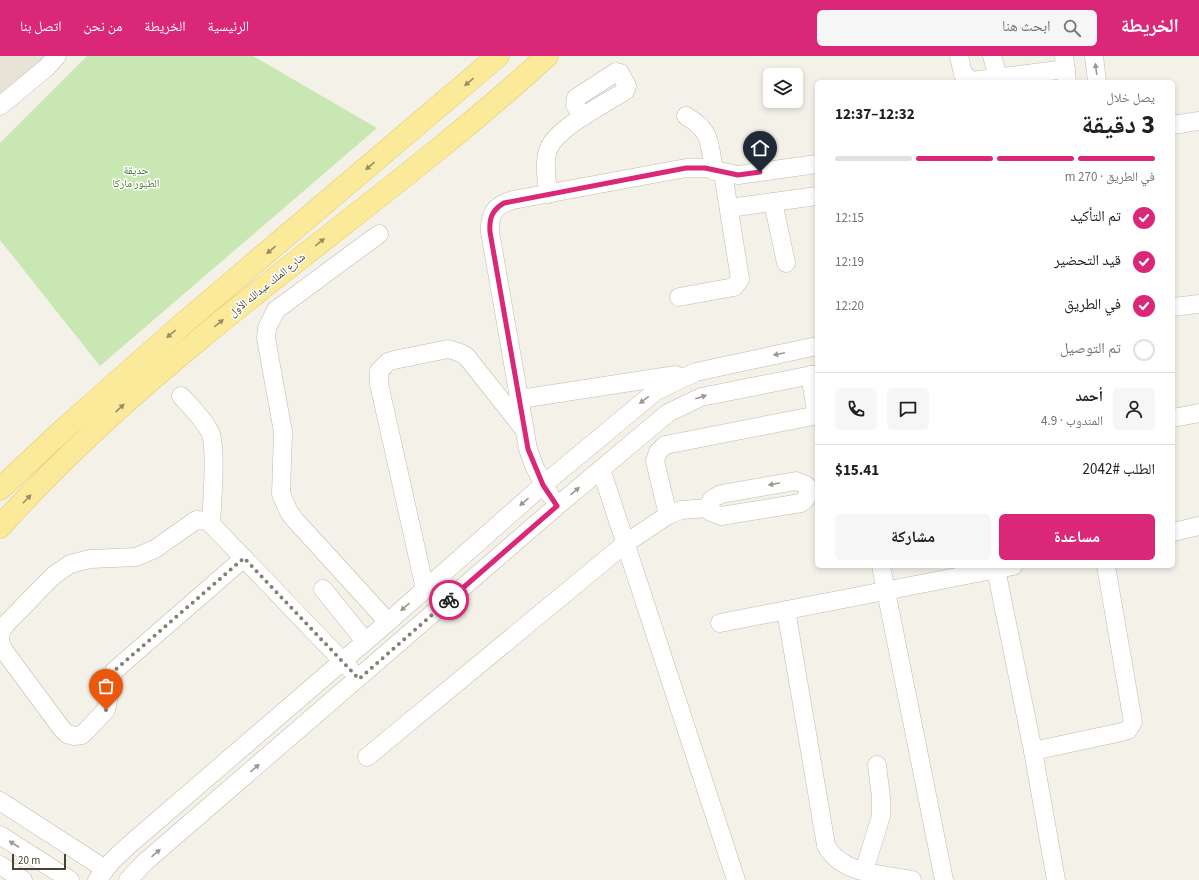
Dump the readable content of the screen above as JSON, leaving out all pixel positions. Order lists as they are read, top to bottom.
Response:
{
  "streets": {
    "main road": ["شارع الملك عبدالله الأول"]
  },
  "parks": ["حديقة الطيور ماركا"],
  "scale_bar": "20 m",
  "page": {
    "header": "الخريطة",
    "search": "ابحث هنا",
    "nav": [
      "الرئيسية",
      "الخريطة",
      "من نحن",
      "اتصل بنا"
    ],
    "heading": ["3 دقيقة", "يصل خلال", "12:32–12:37"],
    "panel": [
      "أحمد",
      "المندوب · 4.9",
      "الطلب #2042",
      "$15.41"
    ],
    "bar": "في الطريق · 270 m",
    "list": [
      ["تم التأكيد", "12:15"],
      ["قيد التحضير", "12:19"],
      ["في الطريق", "12:20"],
      "تم التوصيل"
    ],
    "buttons": ["مساعدة", "مشاركة"],
    "scale": "20 m"
  }
}
